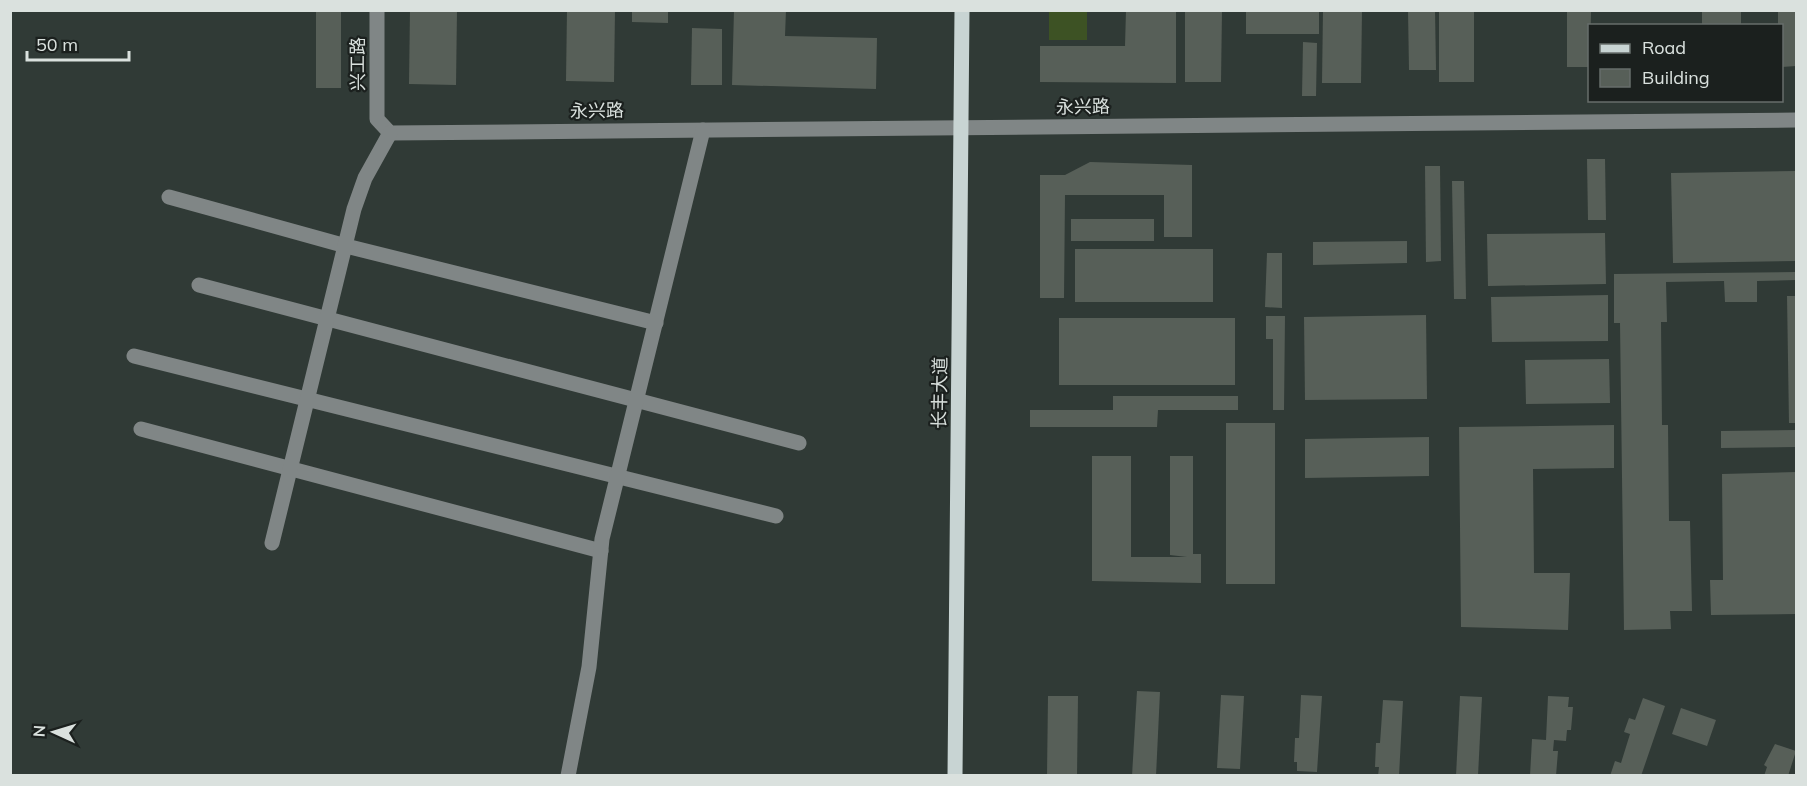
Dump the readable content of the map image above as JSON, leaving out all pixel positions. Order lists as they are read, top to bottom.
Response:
{
  "streets": {
    "main road": ["长丰大道"],
    "street": ["兴工路", "永兴路"]
  },
  "crossings": [
    ["兴工路", "永兴路"],
    ["永兴路", "长丰大道"]
  ],
  "legend": ["Road", "Building"],
  "scale_bar": "50 m",
  "north": "left"
}
